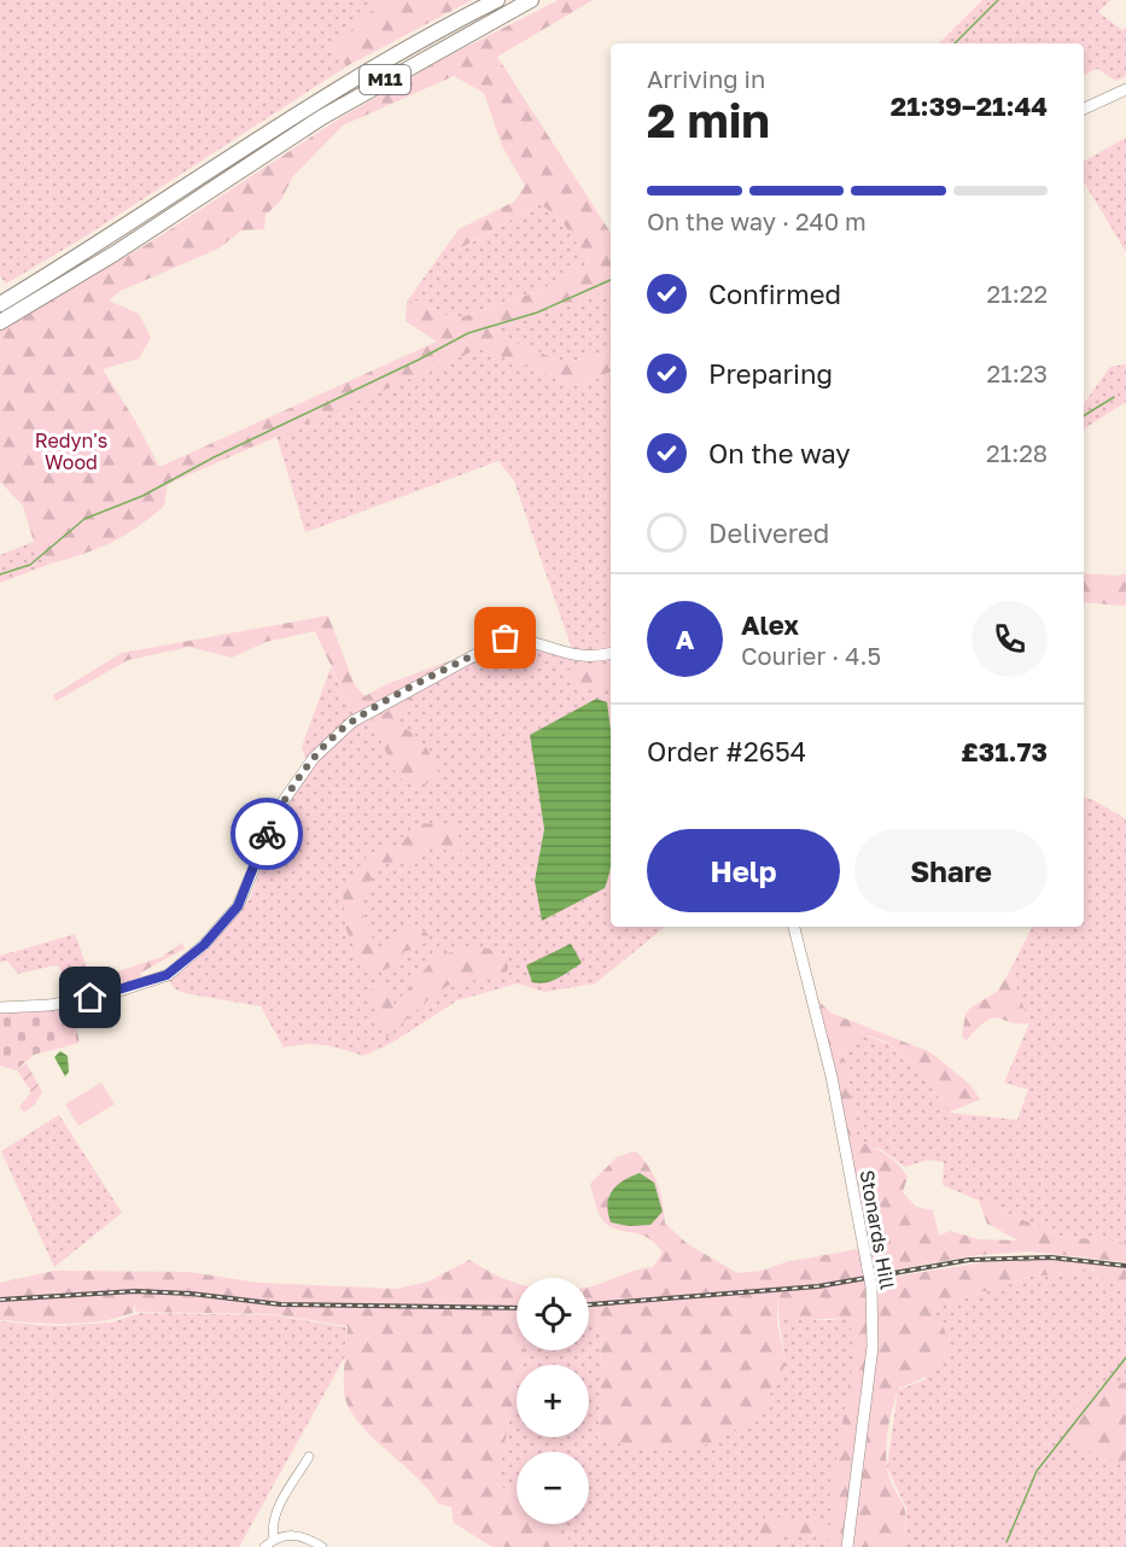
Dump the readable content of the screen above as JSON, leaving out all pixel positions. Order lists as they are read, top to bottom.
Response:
{
  "streets": {
    "highway": ["M11"],
    "street": ["Stonards Hill"]
  },
  "parks": ["Redyn's Wood"],
  "page": {
    "heading": ["2 min", "Arriving in", "21:39–21:44"],
    "panel": [
      "Alex",
      "Courier · 4.5",
      "Order #2654",
      "£31.73"
    ],
    "bar": "On the way · 240 m",
    "list": [
      ["Confirmed", "21:22"],
      ["Preparing", "21:23"],
      ["On the way", "21:28"],
      "Delivered"
    ],
    "round": "A",
    "buttons": ["Help", "Share"],
    "map_buttons": ["+", "−"]
  }
}
